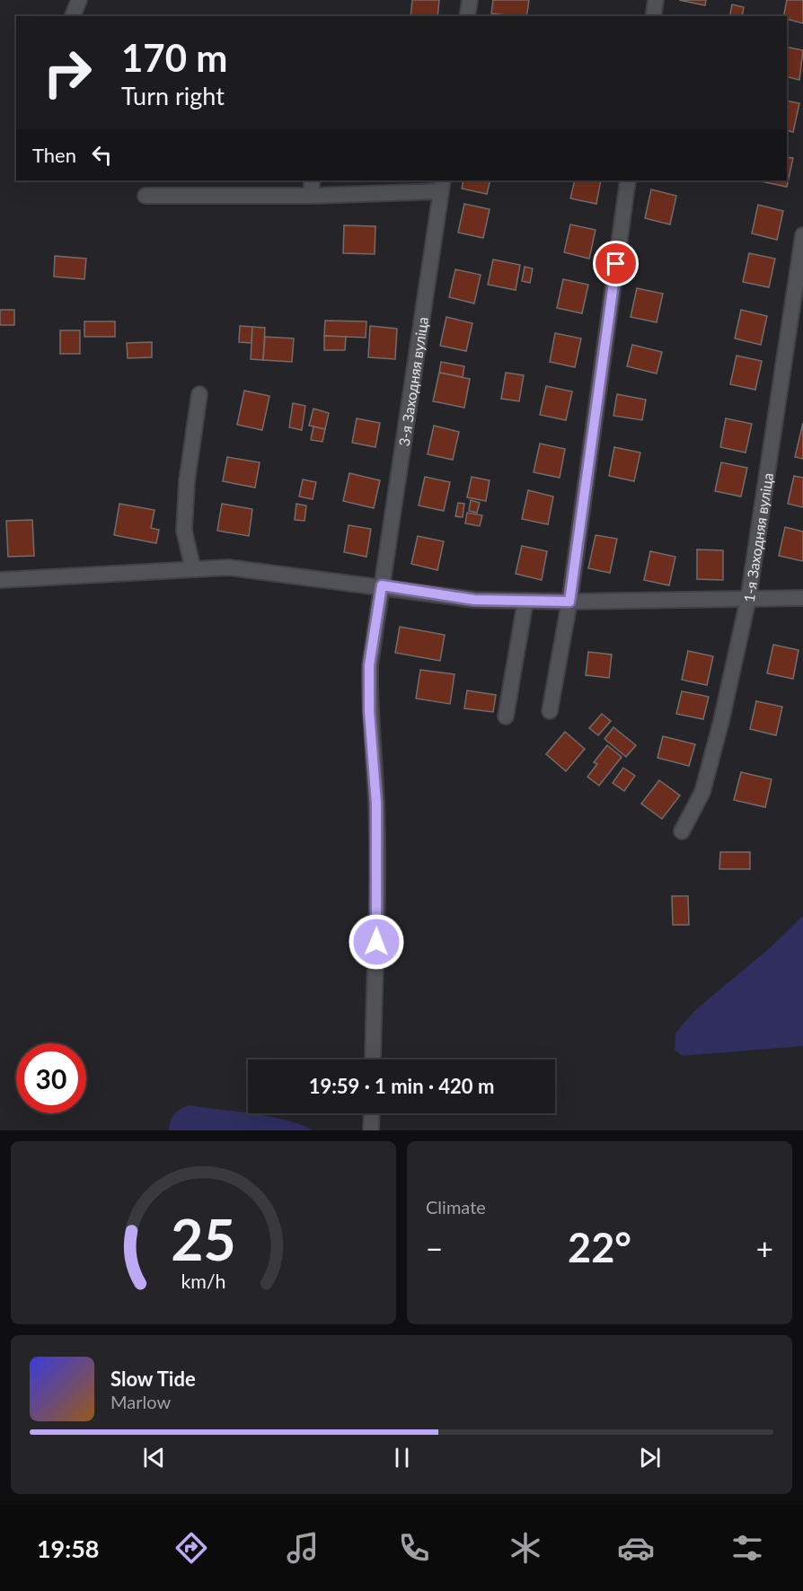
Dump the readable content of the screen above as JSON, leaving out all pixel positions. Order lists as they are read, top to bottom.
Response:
{
  "streets": {
    "street": ["3-я Заходняя вуліца", "1-я Заходняя вуліца"]
  },
  "page": {
    "turn": ["170 m", "Turn right"],
    "then": "Then",
    "limit": "30",
    "trip": "19:59 · 1 min · 420 m",
    "tile": "Climate",
    "heat": ["−", "22°", "+"],
    "song": ["Slow Tide", "Marlow"],
    "tabs": "19:58",
    "gauge": ["25", "km/h"]
  }
}
